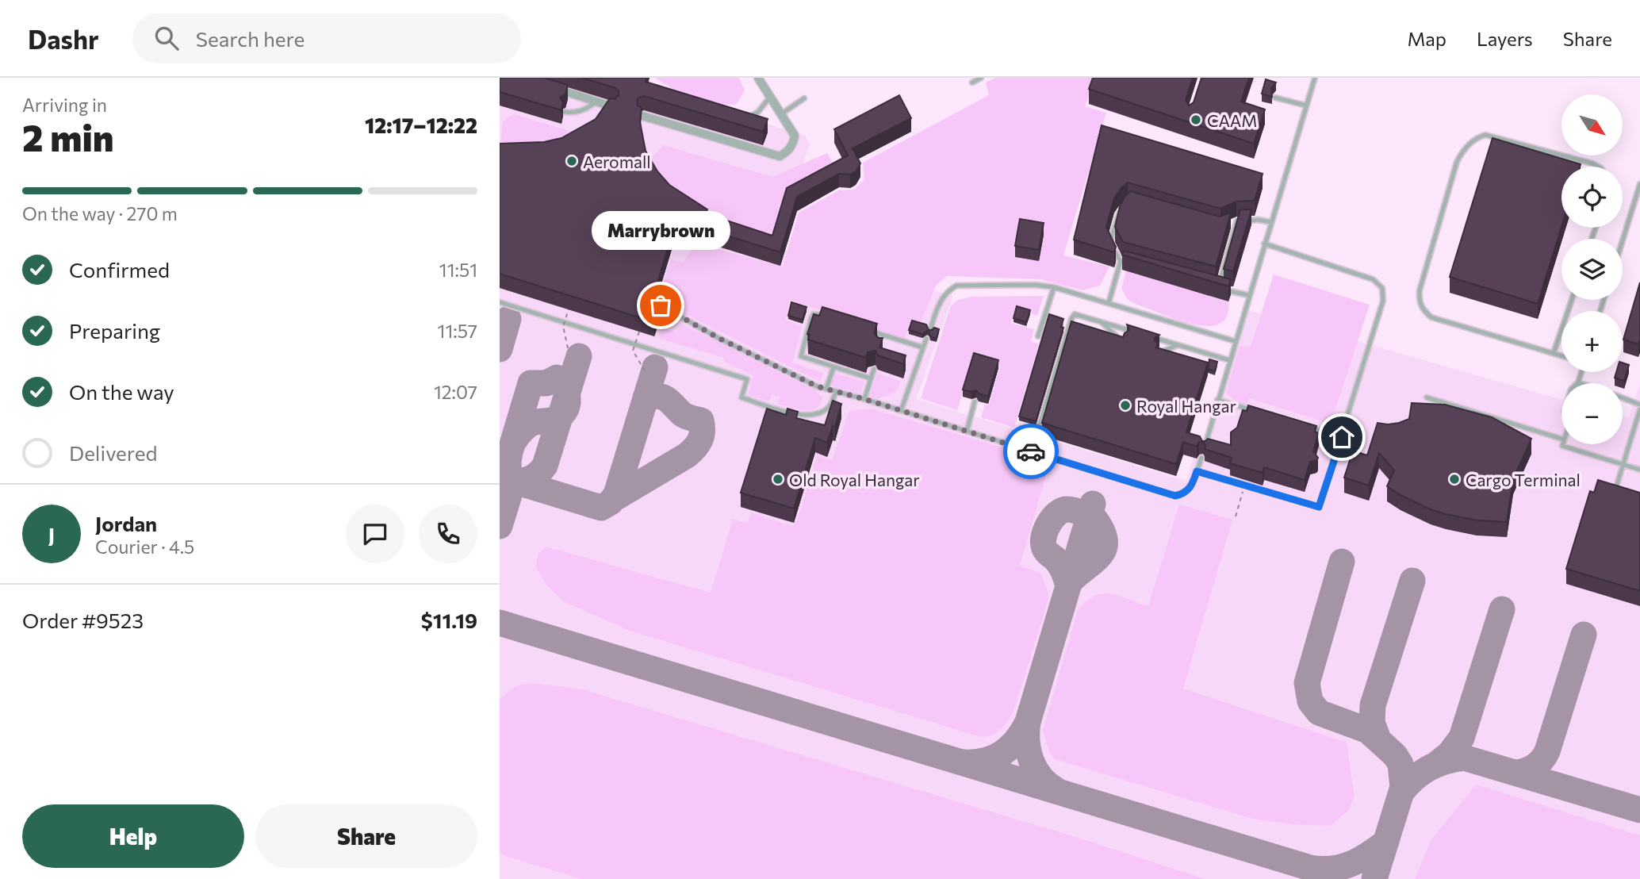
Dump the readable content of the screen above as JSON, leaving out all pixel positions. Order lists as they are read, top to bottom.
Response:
{
  "places": [
    "CAAM",
    "Aeromall",
    "Marrybrown",
    "Royal Hangar",
    "Old Royal Hangar",
    "Cargo Terminal"
  ],
  "north": "bottom right",
  "page": {
    "header": "Dashr",
    "search": "Search here",
    "nav": ["Map", "Layers", "Share"],
    "heading": ["2 min", "Arriving in", "12:17–12:22"],
    "panel": [
      "Jordan",
      "Courier · 4.5",
      "Order #9523",
      "$11.19"
    ],
    "map_buttons": ["+", "−"],
    "bar": "On the way · 270 m",
    "bubble": "Marrybrown",
    "list": [
      ["Confirmed", "11:51"],
      ["Preparing", "11:57"],
      ["On the way", "12:07"],
      "Delivered"
    ],
    "round": "J",
    "buttons": ["Help", "Share"]
  }
}
